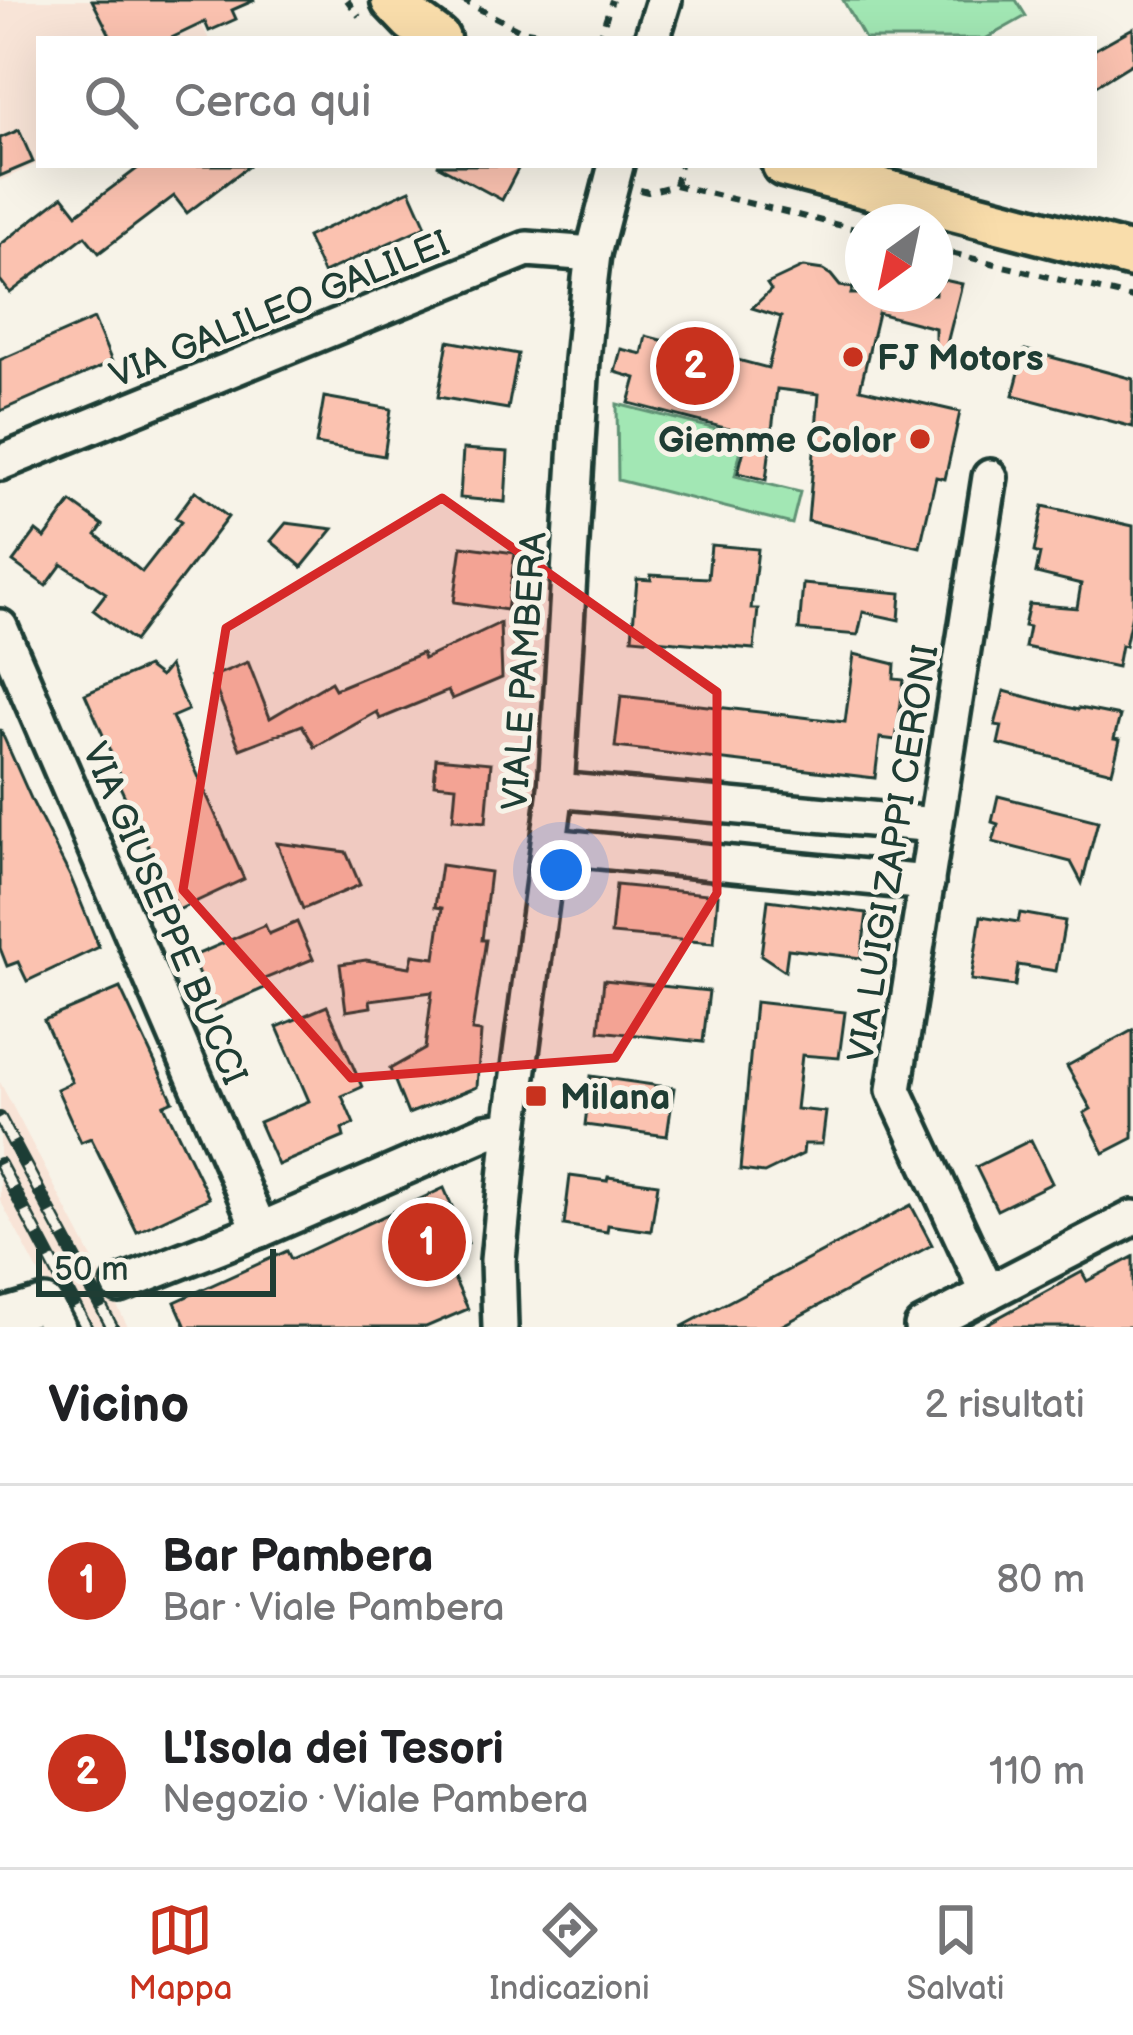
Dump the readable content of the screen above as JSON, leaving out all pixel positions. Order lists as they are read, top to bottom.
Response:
{
  "streets": {
    "street": [
      "VIA GALILEO GALILEI",
      "VIALE PAMBERA",
      "VIA LUIGI ZAPPI CERONI",
      "VIA GIUSEPPE BUCCI"
    ]
  },
  "crossings": [
    ["VIA GALILEO GALILEI", "VIALE PAMBERA"]
  ],
  "places": {
    "other": ["FJ Motors", "Giemme Color"],
    "transit": ["Milana"]
  },
  "scale_bar": "50 m",
  "north": "bottom left",
  "page": {
    "search": "Cerca qui",
    "pins": ["2", "1"],
    "scale": "50 m",
    "heading": ["Vicino", "2 risultati"],
    "list": [
      {
        "mark": "1",
        "name": "Bar Pambera",
        "note": "Bar · Viale Pambera",
        "value": "80 m"
      },
      {
        "mark": "2",
        "name": "L'Isola dei Tesori",
        "note": "Negozio · Viale Pambera",
        "value": "110 m"
      }
    ],
    "nav": ["Mappa", "Indicazioni", "Salvati"]
  }
}
